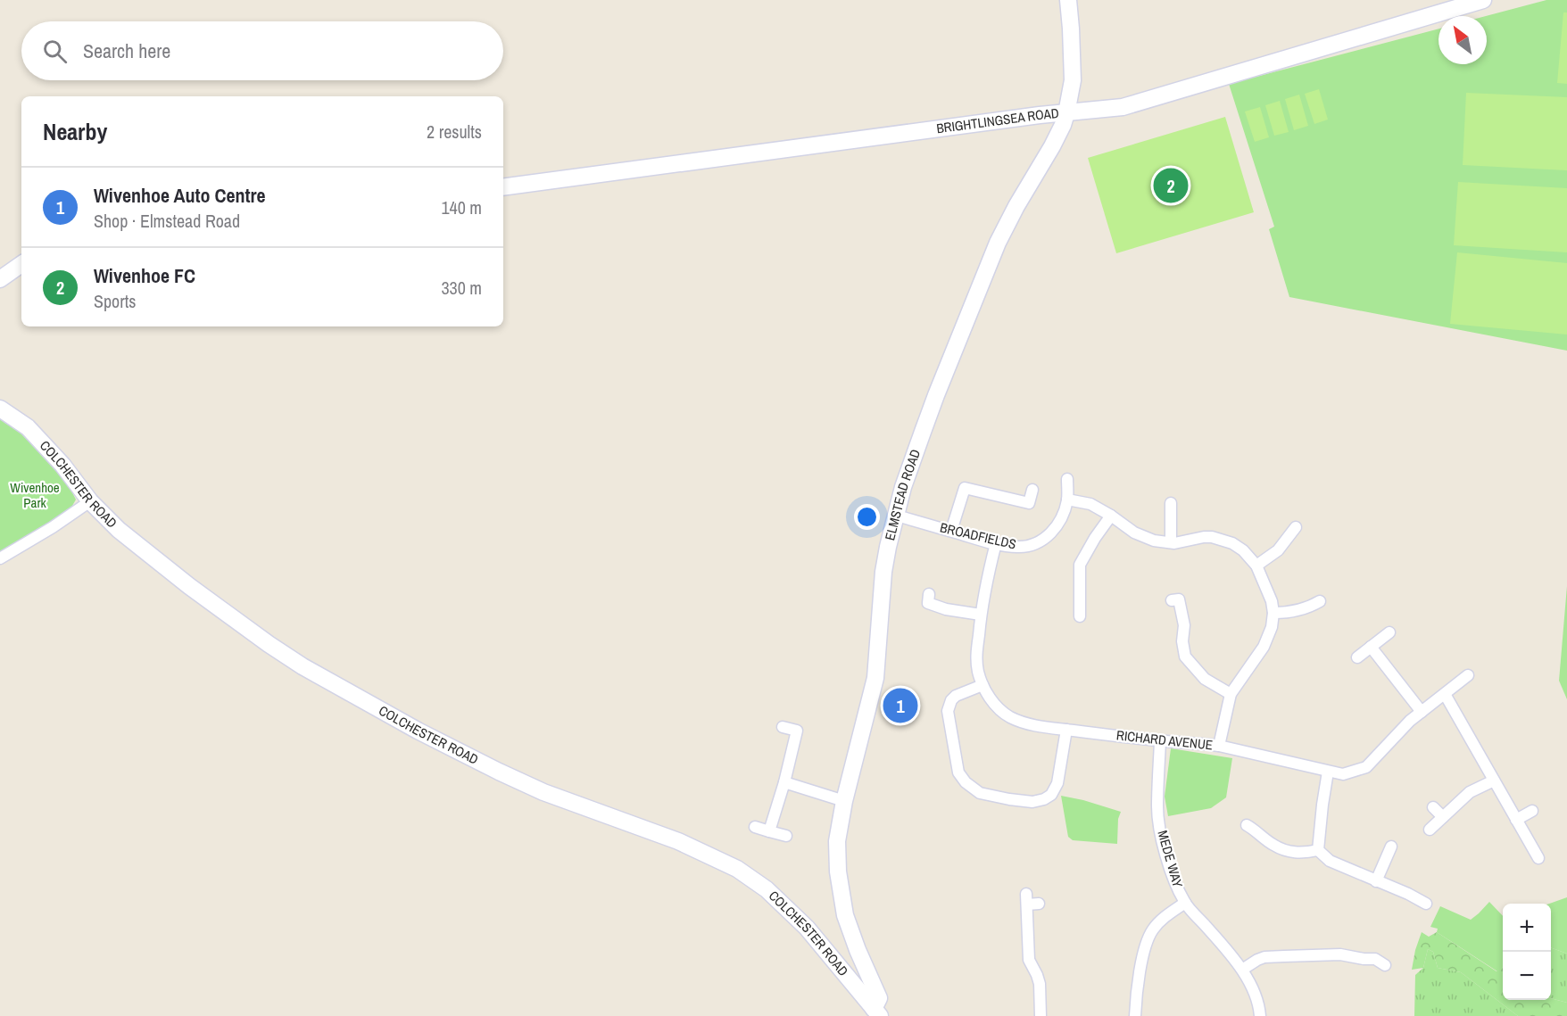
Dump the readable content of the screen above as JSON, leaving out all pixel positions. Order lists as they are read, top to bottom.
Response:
{
  "streets": {
    "main road": ["BRIGHTLINGSEA ROAD", "COLCHESTER ROAD", "ELMSTEAD ROAD"],
    "street": ["BROADFIELDS", "RICHARD AVENUE", "MEDE WAY"]
  },
  "crossings": [
    ["BRIGHTLINGSEA ROAD", "ELMSTEAD ROAD"],
    ["COLCHESTER ROAD", "ELMSTEAD ROAD"],
    ["ELMSTEAD ROAD", "BROADFIELDS"],
    ["BROADFIELDS", "RICHARD AVENUE"],
    ["RICHARD AVENUE", "MEDE WAY"]
  ],
  "parks": ["Wivenhoe Park"],
  "north": "top left",
  "page": {
    "search": "Search here",
    "heading": ["Nearby", "2 results"],
    "pins": ["2", "1"],
    "list": [
      {
        "mark": "1",
        "name": "Wivenhoe Auto Centre",
        "note": "Shop · Elmstead Road",
        "value": "140 m"
      },
      {
        "mark": "2",
        "name": "Wivenhoe FC",
        "note": "Sports",
        "value": "330 m"
      }
    ],
    "map_buttons": ["+", "−"]
  }
}
